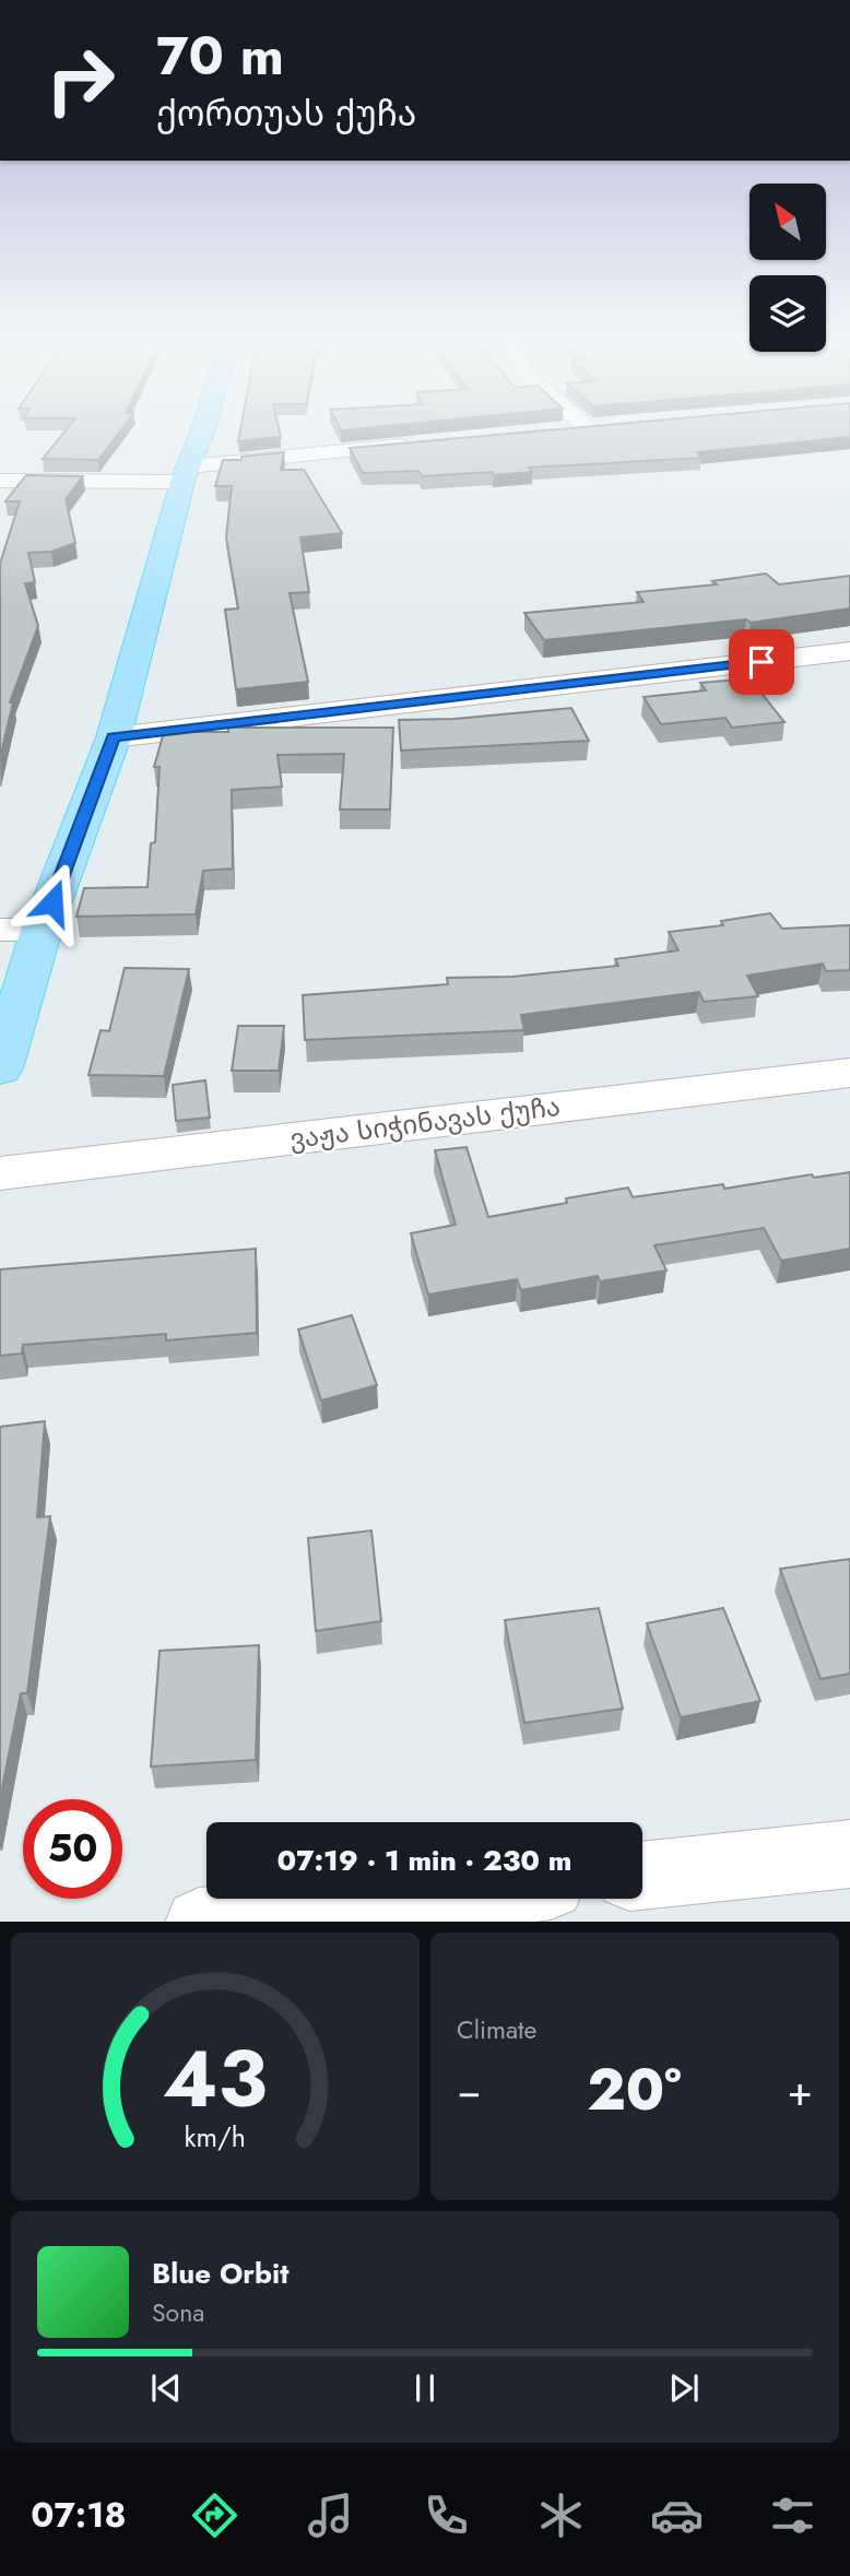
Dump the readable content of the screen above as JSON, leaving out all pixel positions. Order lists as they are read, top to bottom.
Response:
{
  "streets": {
    "street": ["ვაჟა სიჭინავას ქუჩა"]
  },
  "north": "top left",
  "page": {
    "turn": ["70 m", "ქორთუას ქუჩა"],
    "limit": "50",
    "trip": "07:19 · 1 min · 230 m",
    "tile": "Climate",
    "heat": ["−", "20°", "+"],
    "song": ["Blue Orbit", "Sona"],
    "tabs": "07:18",
    "gauge": ["43", "km/h"]
  }
}
